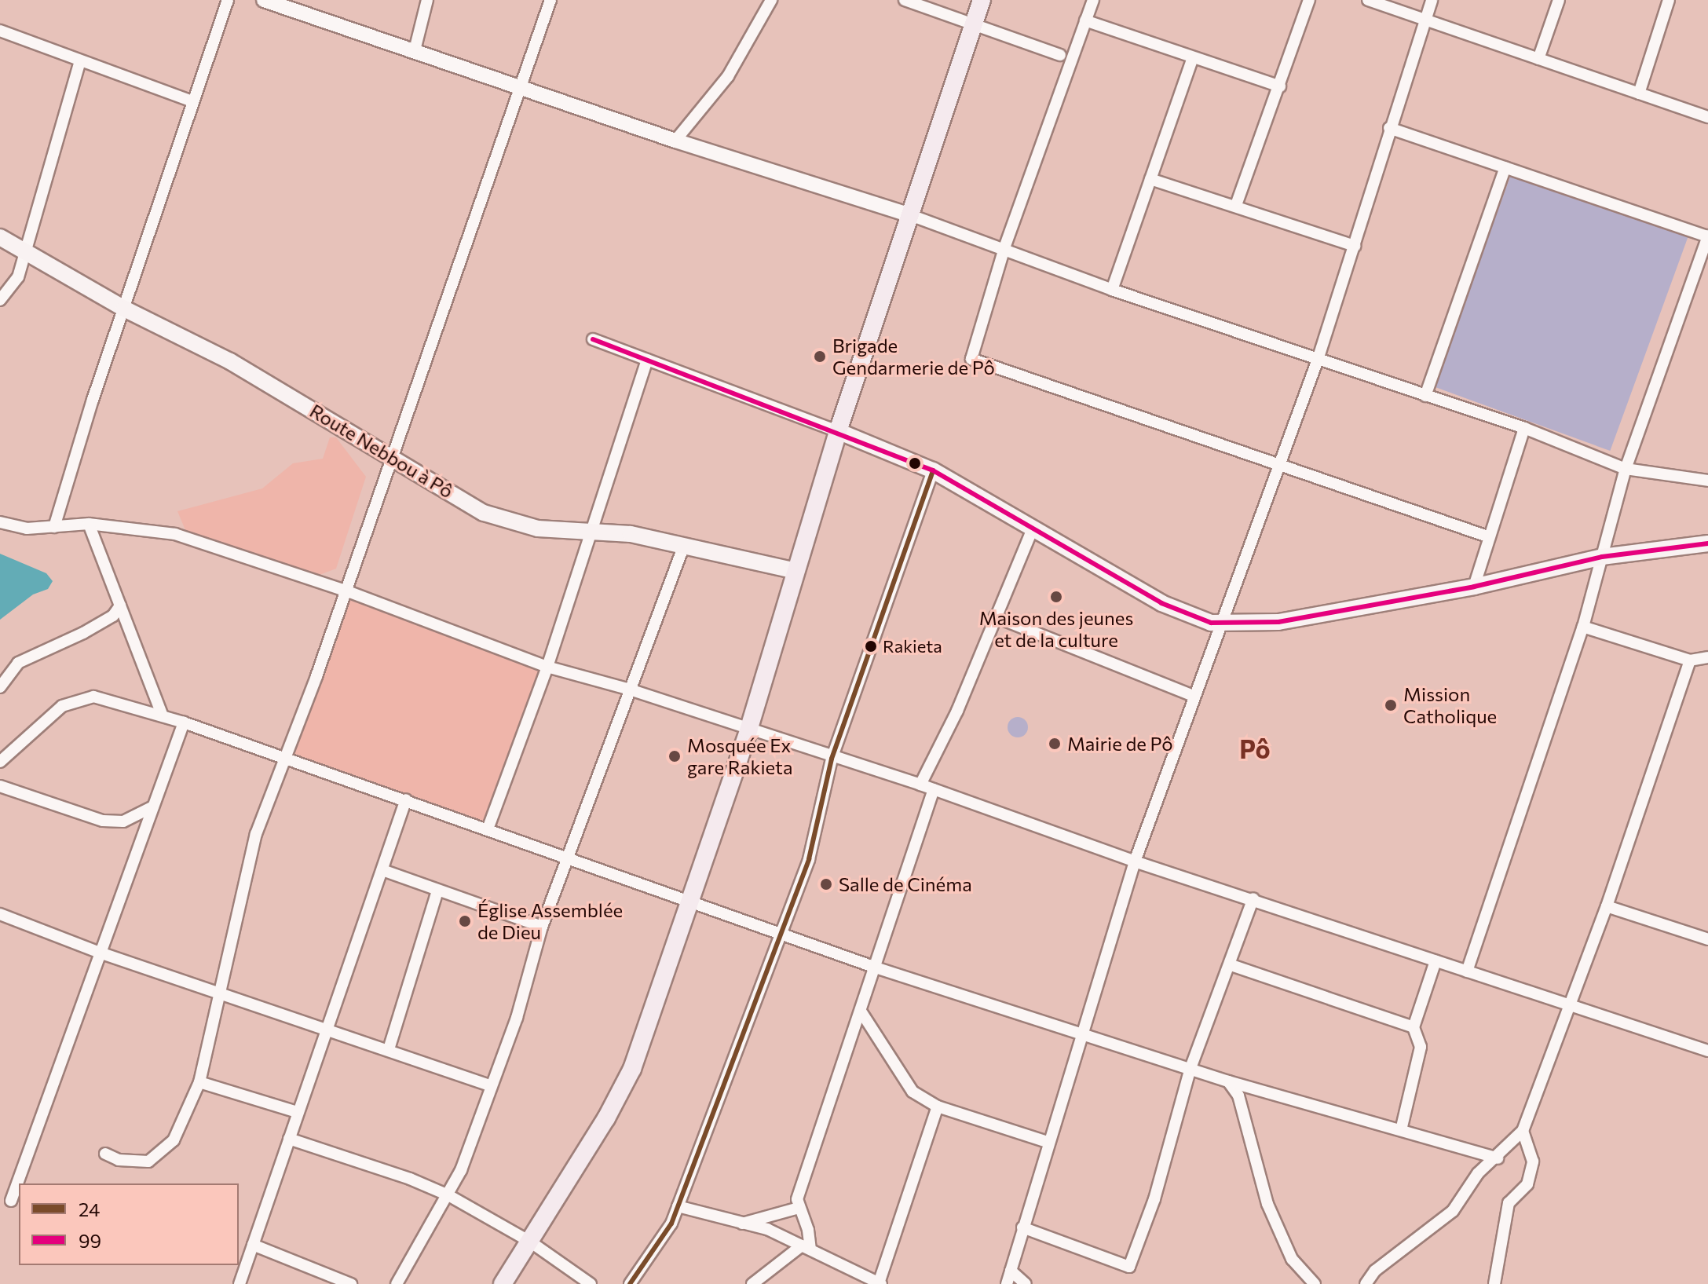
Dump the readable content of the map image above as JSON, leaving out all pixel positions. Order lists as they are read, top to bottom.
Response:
{
  "streets": {
    "main road": ["Route Nebbou à Pô"]
  },
  "districts": ["Pô"],
  "places": [
    "Brigade Gendarmerie de Pô",
    "Maison des jeunes et de la culture",
    "Rakieta",
    "Mission Catholique",
    "Mairie de Pô",
    "Mosquée Ex gare Rakieta",
    "Salle de Cinéma",
    "Église Assemblée de Dieu"
  ],
  "lines": ["transit line 99", "transit line 24"],
  "legend": ["24", "99"]
}
